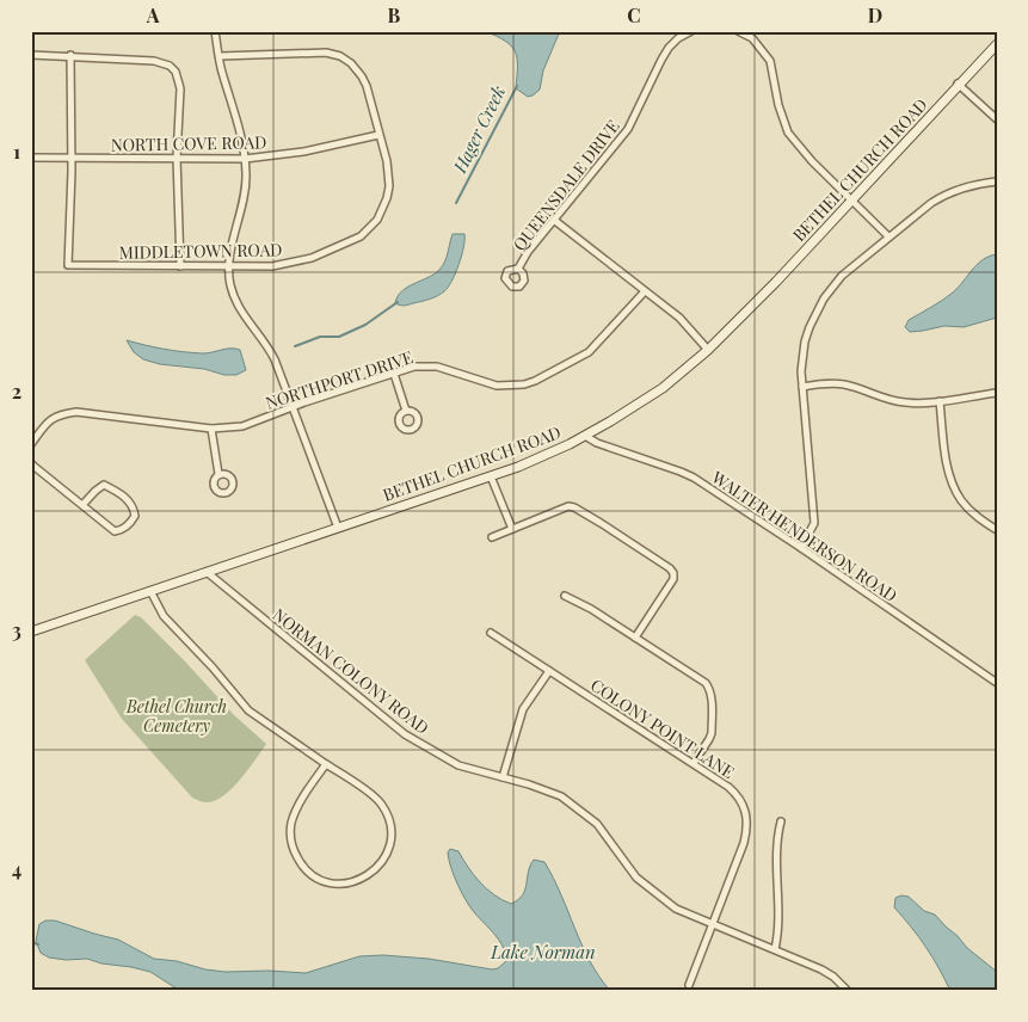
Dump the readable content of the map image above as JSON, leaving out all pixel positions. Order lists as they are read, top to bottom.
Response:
{
  "streets": {
    "street": [
      "NORTH COVE ROAD",
      "BETHEL CHURCH ROAD",
      "QUEENSDALE DRIVE",
      "MIDDLETOWN ROAD",
      "NORTHPORT DRIVE",
      "WALTER HENDERSON ROAD",
      "NORMAN COLONY ROAD",
      "COLONY POINT LANE"
    ]
  },
  "crossings": [
    ["NORTH COVE ROAD", "MIDDLETOWN ROAD"],
    ["BETHEL CHURCH ROAD", "WALTER HENDERSON ROAD"],
    ["BETHEL CHURCH ROAD", "NORMAN COLONY ROAD"],
    ["NORMAN COLONY ROAD", "COLONY POINT LANE"]
  ],
  "water": ["Hager Creek", "Lake Norman"],
  "parks": ["Bethel Church Cemetery"],
  "grid": {
    "columns": [
      "A",
      "B",
      "C",
      "D"
    ],
    "rows": [
      "1",
      "2",
      "3",
      "4"
    ]
  }
}
